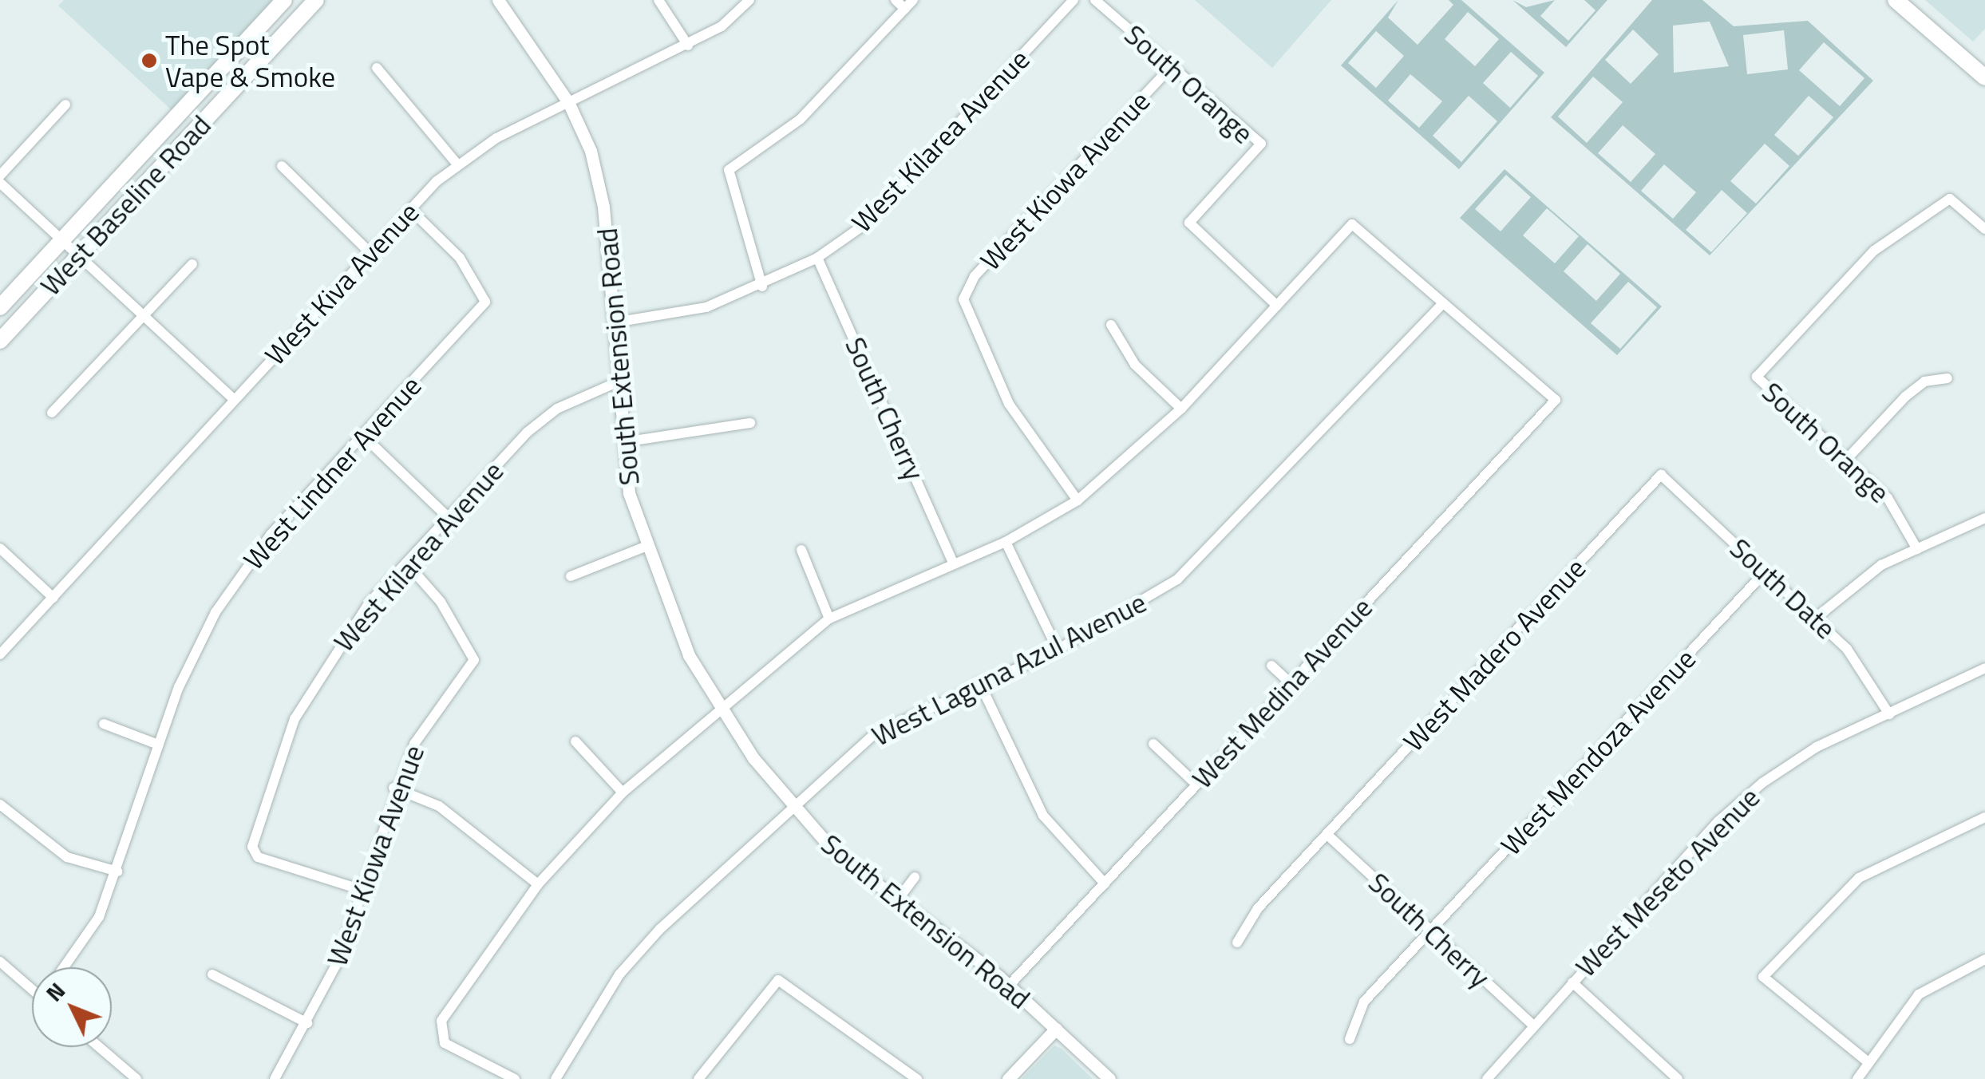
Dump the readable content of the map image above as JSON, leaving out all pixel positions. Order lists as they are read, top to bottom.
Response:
{
  "streets": {
    "main road": ["West Baseline Road"],
    "street": [
      "South Orange",
      "West Kilarea Avenue",
      "West Kiowa Avenue",
      "West Kiva Avenue",
      "South Extension Road",
      "South Cherry",
      "West Lindner Avenue",
      "South Date",
      "West Madero Avenue",
      "West Laguna Azul Avenue",
      "West Medina Avenue",
      "West Mendoza Avenue",
      "West Meseto Avenue"
    ]
  },
  "crossings": [
    ["South Orange", "West Kiowa Avenue"],
    ["West Kilarea Avenue", "West Kiowa Avenue"],
    ["West Kilarea Avenue", "South Extension Road"],
    ["West Kilarea Avenue", "South Cherry"],
    ["West Kiva Avenue", "South Extension Road"],
    ["West Kiva Avenue", "West Lindner Avenue"],
    ["South Extension Road", "West Laguna Azul Avenue"],
    ["South Extension Road", "West Medina Avenue"],
    ["South Cherry", "West Madero Avenue"],
    ["South Cherry", "West Mendoza Avenue"],
    ["South Cherry", "West Meseto Avenue"],
    ["South Date", "West Madero Avenue"],
    ["South Date", "West Mendoza Avenue"],
    ["South Date", "West Meseto Avenue"],
    ["West Laguna Azul Avenue", "West Medina Avenue"]
  ],
  "places": ["The Spot Vape & Smoke"],
  "north": "top left"
}
